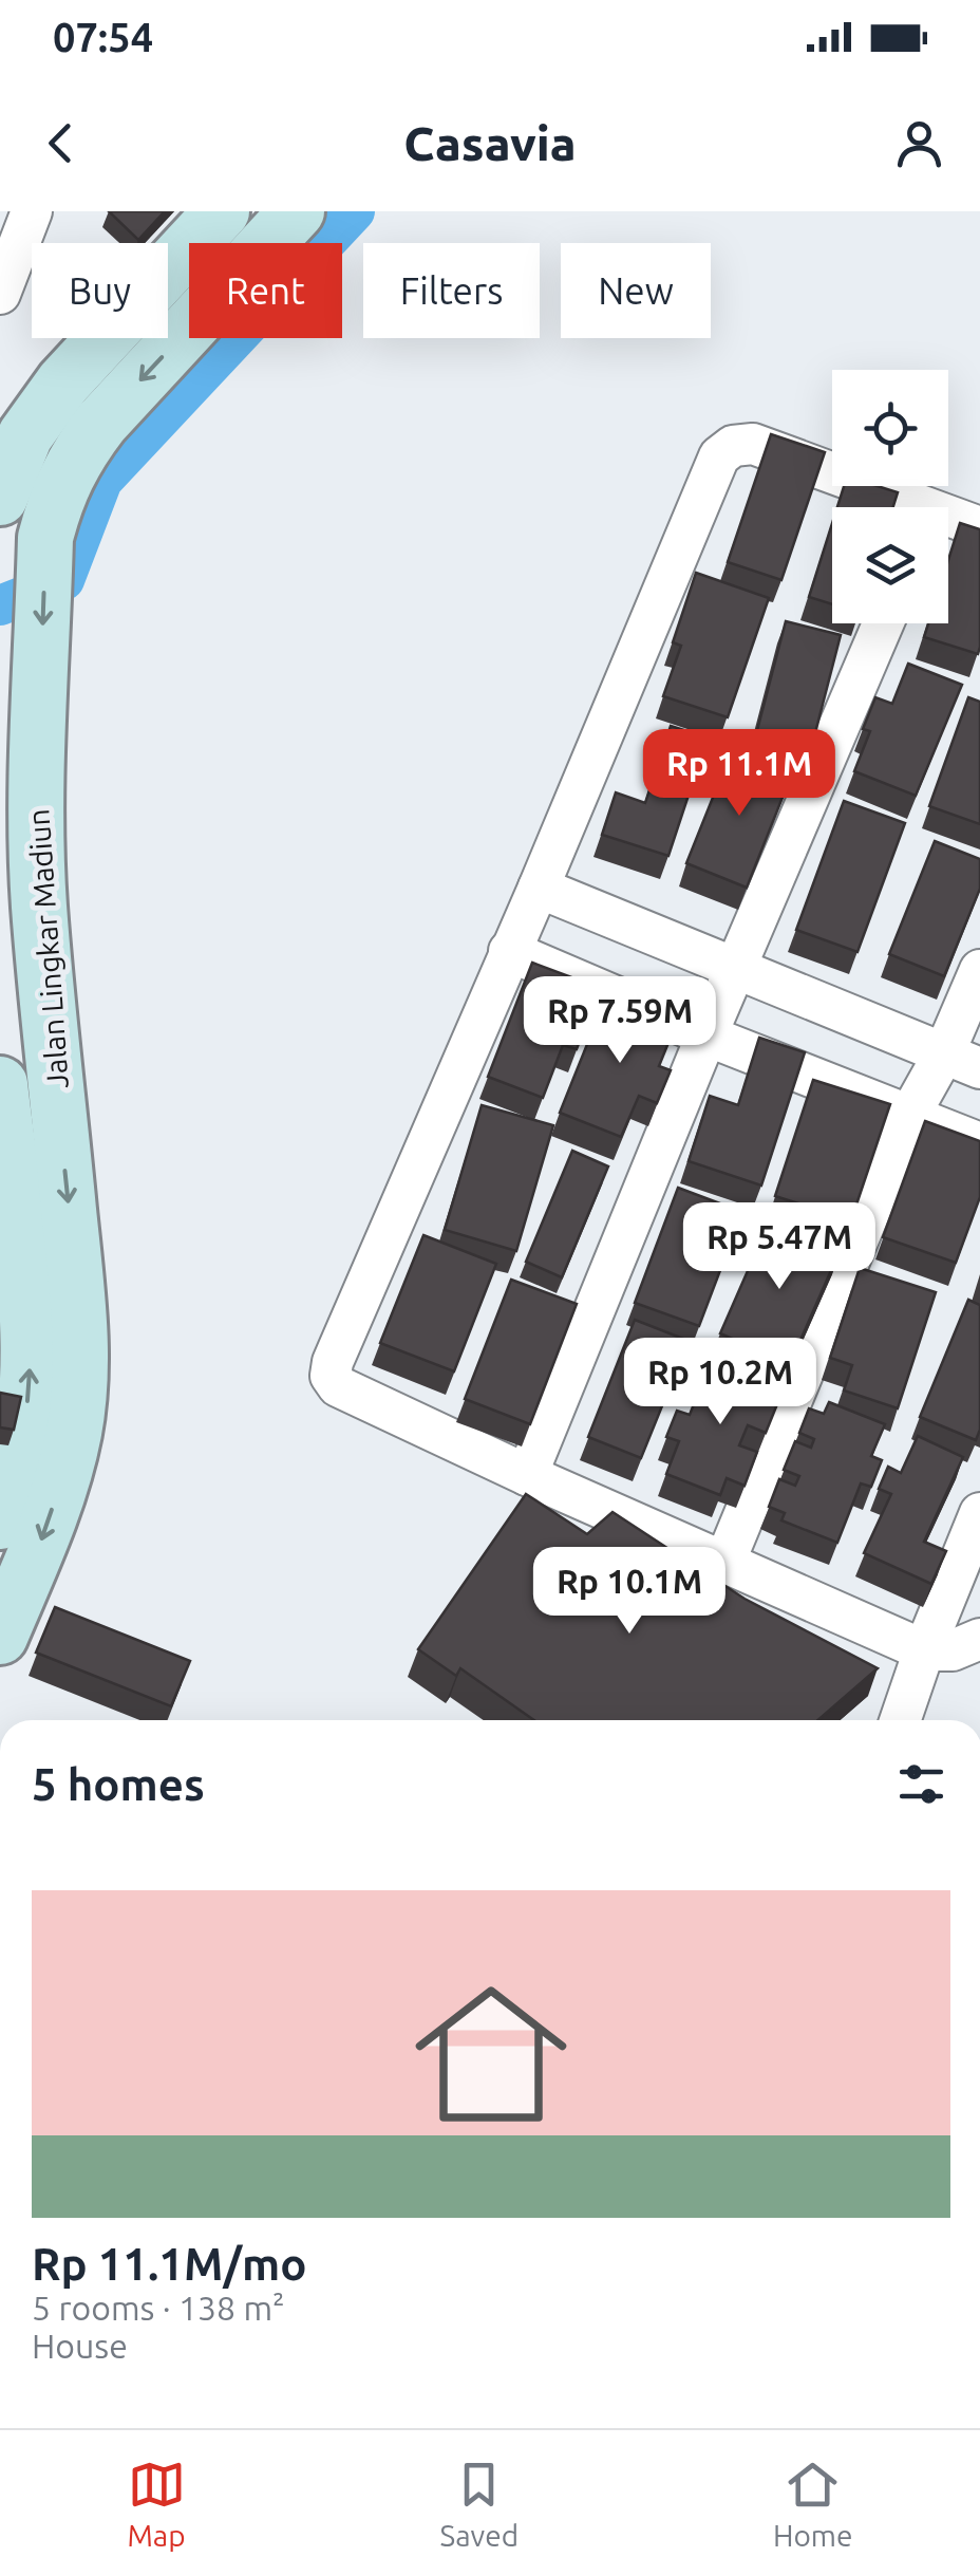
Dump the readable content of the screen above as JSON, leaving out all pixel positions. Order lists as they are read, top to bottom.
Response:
{
  "streets": {
    "main road": ["Jalan Lingkar Madiun"]
  },
  "one_way": ["Jalan Lingkar Madiun"],
  "page": {
    "status": "07:54",
    "header": "Casavia",
    "chip": [
      "Buy",
      "Rent",
      "Filters",
      "New"
    ],
    "price": [
      "Rp 11.1M",
      "Rp 7.59M",
      "Rp 5.47M",
      "Rp 10.2M",
      "Rp 10.1M"
    ],
    "heading": "5 homes",
    "list": [
      {
        "name": "Rp 11.1M/mo",
        "note": "5 rooms · 138 m² · House"
      }
    ],
    "tabs": ["Map", "Saved", "Home"]
  }
}
